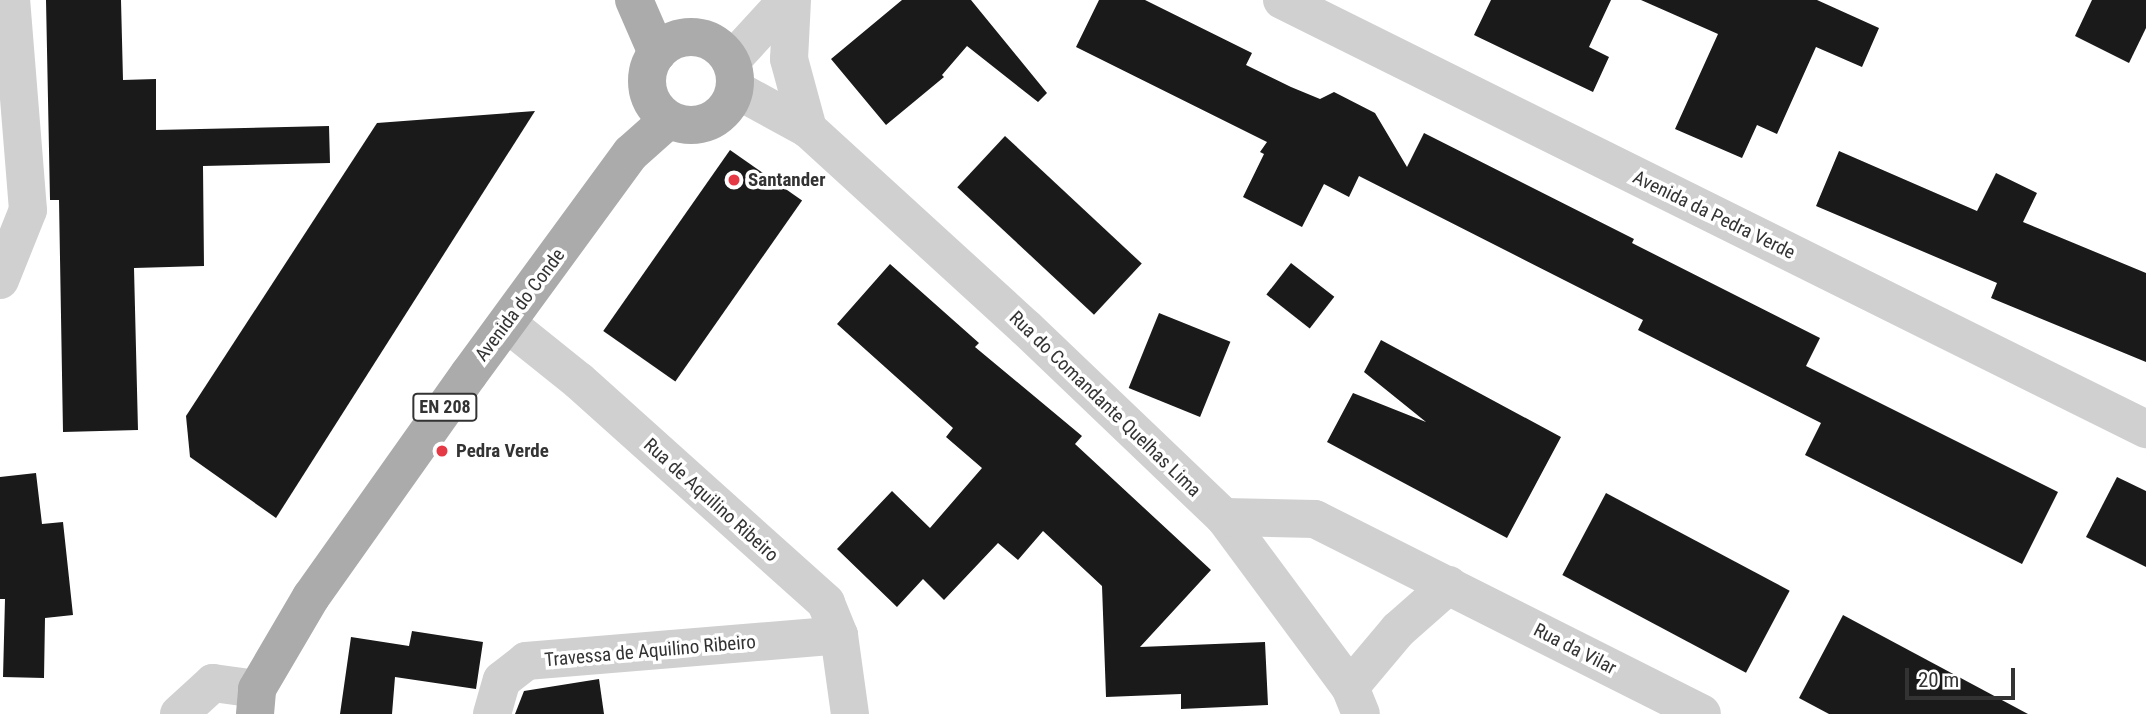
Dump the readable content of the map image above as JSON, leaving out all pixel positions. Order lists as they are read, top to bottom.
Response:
{
  "streets": {
    "main road": ["Avenida do Conde", "EN 208"],
    "street": [
      "Avenida da Pedra Verde",
      "Rua do Comandante Quelhas Lima",
      "Rua de Aquilino Ribeiro",
      "Rua da Vilar",
      "Travessa de Aquilino Ribeiro"
    ]
  },
  "crossings": [
    ["Avenida do Conde", "Rua do Comandante Quelhas Lima"],
    ["Avenida do Conde", "Rua de Aquilino Ribeiro"],
    ["Rua do Comandante Quelhas Lima", "Rua da Vilar"],
    ["Rua de Aquilino Ribeiro", "Travessa de Aquilino Ribeiro"]
  ],
  "places": ["Santander", "Pedra Verde"],
  "scale_bar": "20 m"
}
